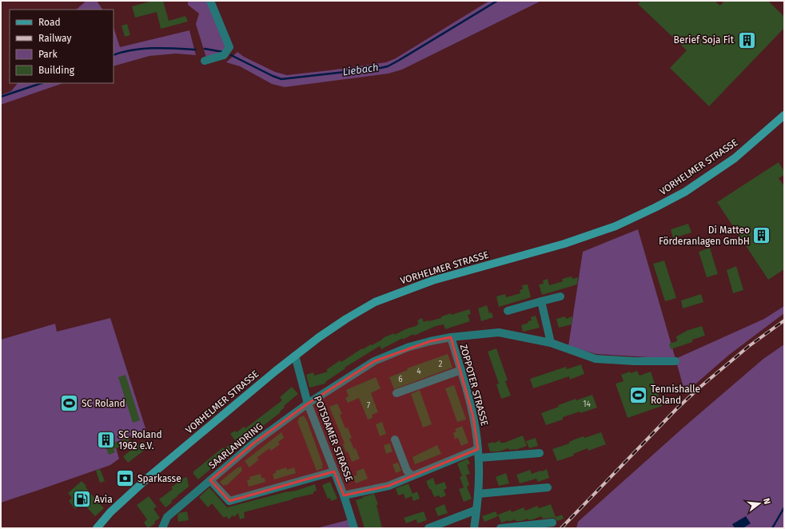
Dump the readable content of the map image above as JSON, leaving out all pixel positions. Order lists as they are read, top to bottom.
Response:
{
  "streets": {
    "main road": ["VORHELMER STRASSE"],
    "street": ["ZOPPOTER STRASSE", "POTSDAMER STRASSE", "SAARLANDRING"]
  },
  "crossings": [
    ["VORHELMER STRASSE", "POTSDAMER STRASSE"],
    ["ZOPPOTER STRASSE", "SAARLANDRING"],
    ["POTSDAMER STRASSE", "SAARLANDRING"]
  ],
  "water": ["Liebach"],
  "places": {
    "building": ["Berief Soja Fit", "Di Matteo Förderanlagen GmbH", "SC Roland 1962 e.V."],
    "sports": ["Tennishalle Roland", "SC Roland"],
    "bank": ["Sparkasse"],
    "fuel station": ["Avia"]
  },
  "house_numbers": [
    "2",
    "4",
    "6",
    "14",
    "7"
  ],
  "legend": [
    "Road",
    "Railway",
    "Park",
    "Building"
  ],
  "north": "right"
}
